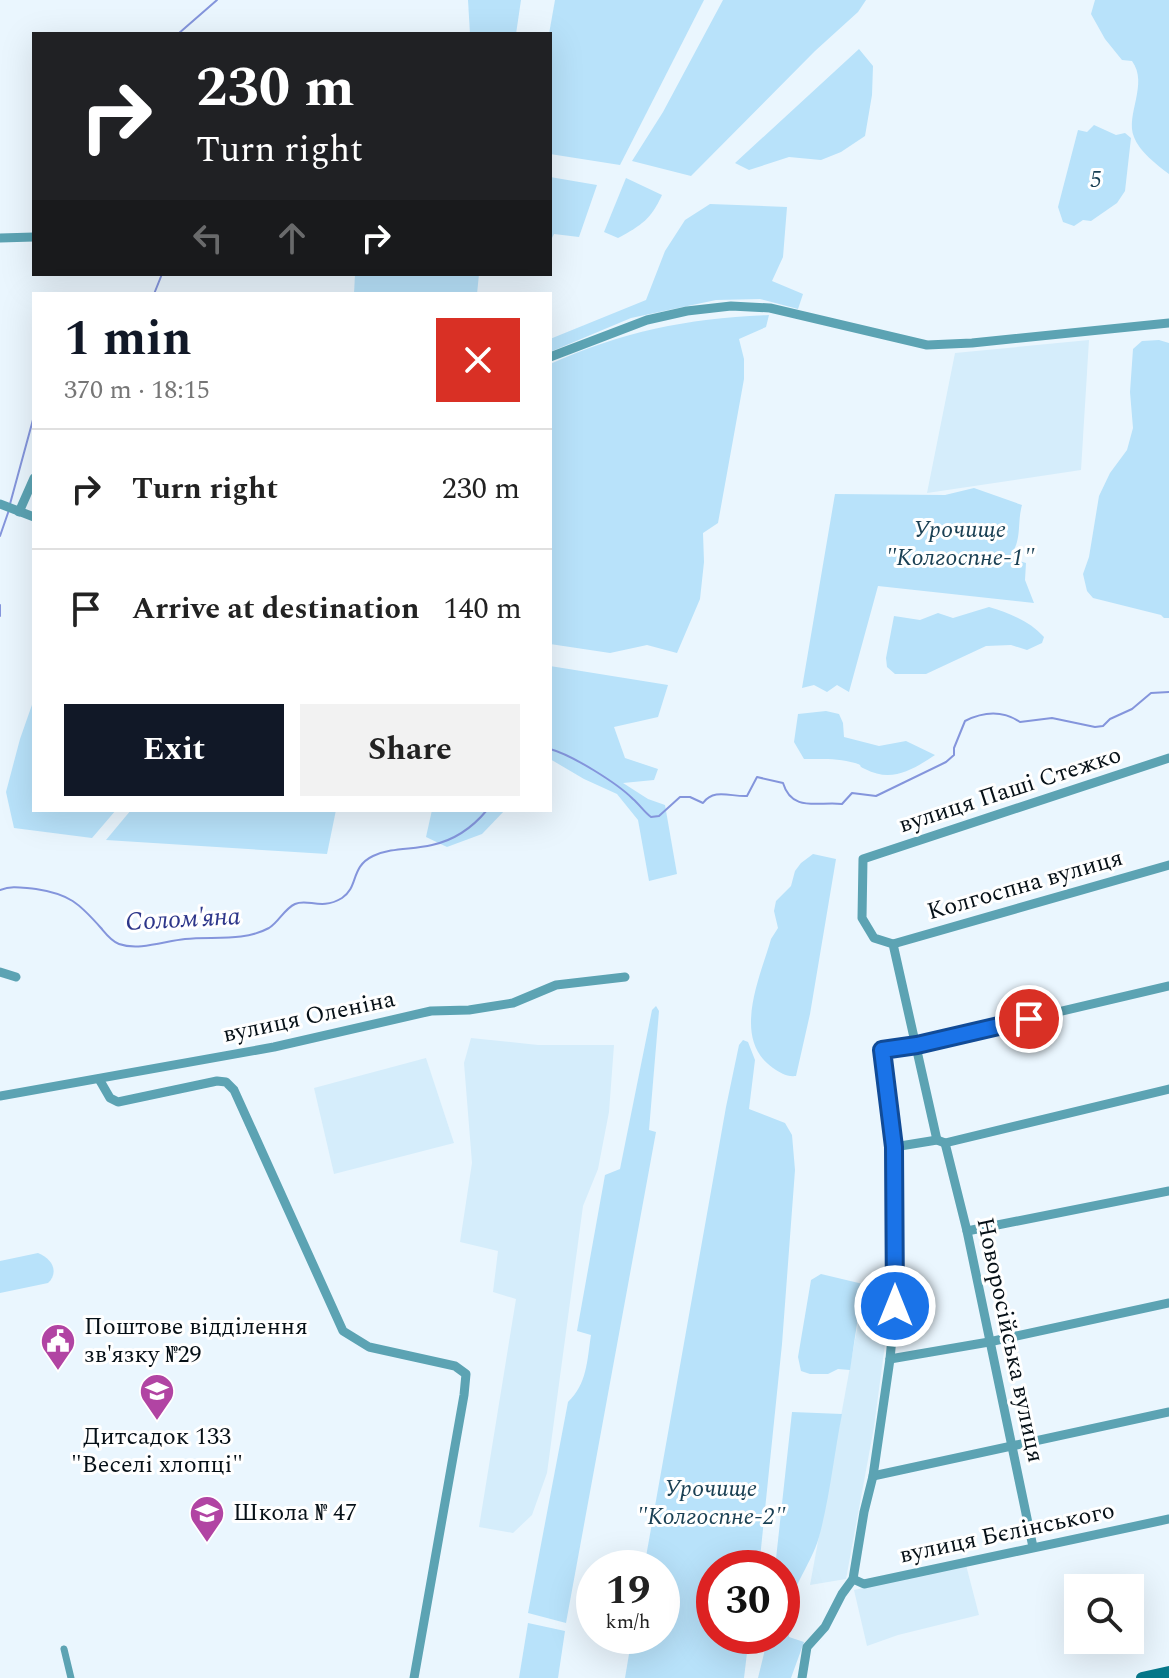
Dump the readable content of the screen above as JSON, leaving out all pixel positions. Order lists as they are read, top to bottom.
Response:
{
  "streets": {
    "street": [
      "вулиця Паші Стежко",
      "Колгоспна вулиця",
      "вулиця Оленіна",
      "Новоросійська вулиця",
      "вулиця Бєлінського"
    ]
  },
  "crossings": [
    ["вулиця Паші Стежко", "Колгоспна вулиця"],
    ["вулиця Паші Стежко", "Новоросійська вулиця"],
    ["Колгоспна вулиця", "Новоросійська вулиця"],
    ["Новоросійська вулиця", "вулиця Бєлінського"]
  ],
  "water": ["Солом'яна"],
  "parks": ["5", "Урочище \"Колгоспне-1\"", "Урочище \"Колгоспне-2\""],
  "places": {
    "public building": ["Поштове відділення зв'язку №29"],
    "school or university": ["Дитсадок 133 \"Веселі хлопці\"", "Школа № 47"]
  },
  "page": {
    "turn": ["230 m", "Turn right"],
    "heading": ["1 min", "370 m · 18:15"],
    "list": [
      {
        "name": "Turn right",
        "value": "230 m"
      },
      {
        "name": "Arrive at destination",
        "value": "140 m"
      }
    ],
    "buttons": ["Exit", "Share"],
    "speed": "19 km/h",
    "limit": "30"
  }
}
